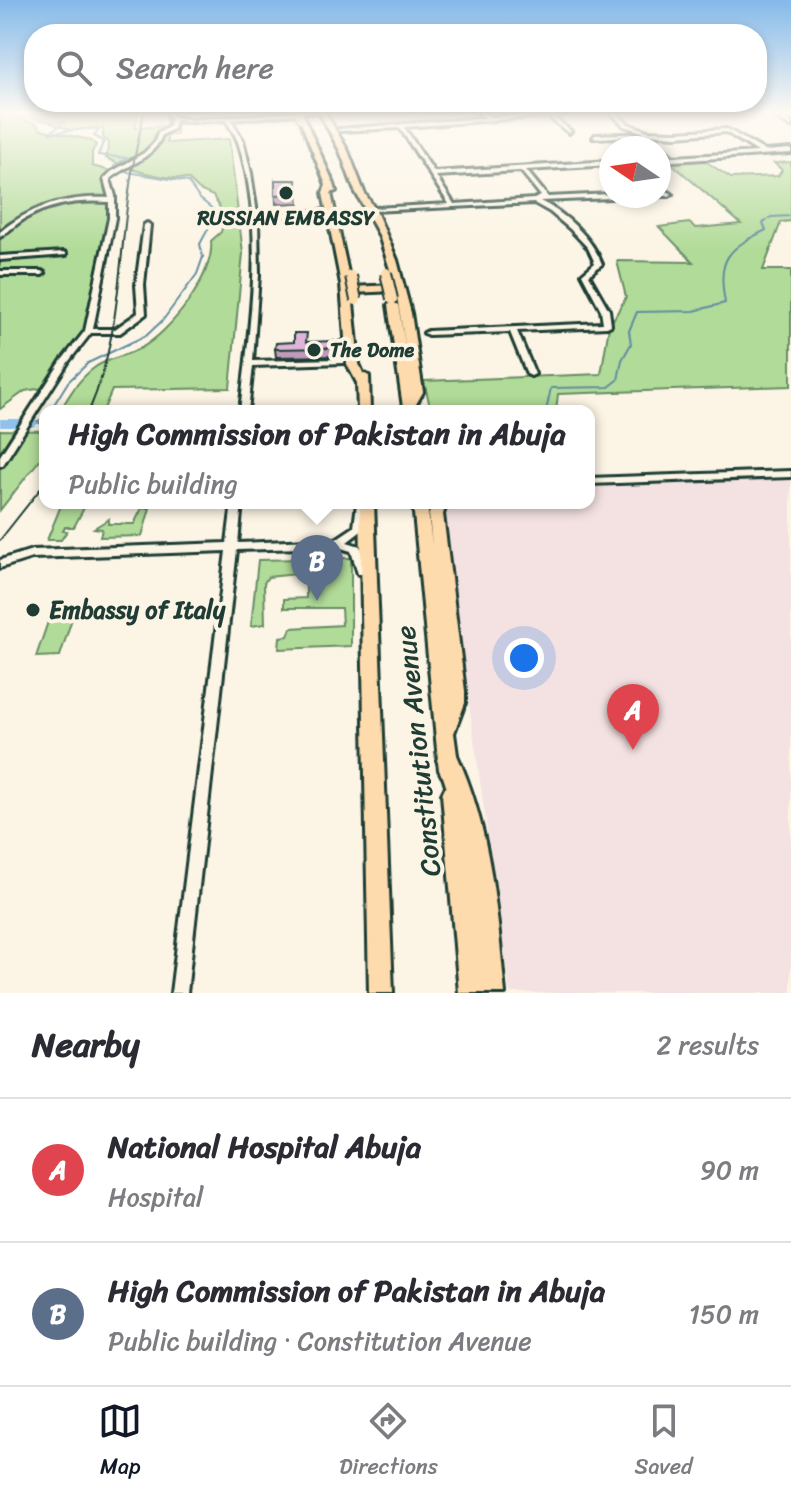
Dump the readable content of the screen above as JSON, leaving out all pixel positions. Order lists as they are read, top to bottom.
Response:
{
  "streets": {
    "main road": ["Constitution Avenue"]
  },
  "places": ["RUSSIAN EMBASSY", "The Dome", "Embassy of Italy"],
  "north": "left",
  "page": {
    "search": "Search here",
    "popup": ["High Commission of Pakistan in Abuja", "Public building"],
    "pins": ["B", "A"],
    "heading": ["Nearby", "2 results"],
    "list": [
      {
        "mark": "A",
        "name": "National Hospital Abuja",
        "note": "Hospital",
        "value": "90 m"
      },
      {
        "mark": "B",
        "name": "High Commission of Pakistan in Abuja",
        "note": "Public building · Constitution Avenue",
        "value": "150 m"
      }
    ],
    "nav": ["Map", "Directions", "Saved"]
  }
}
